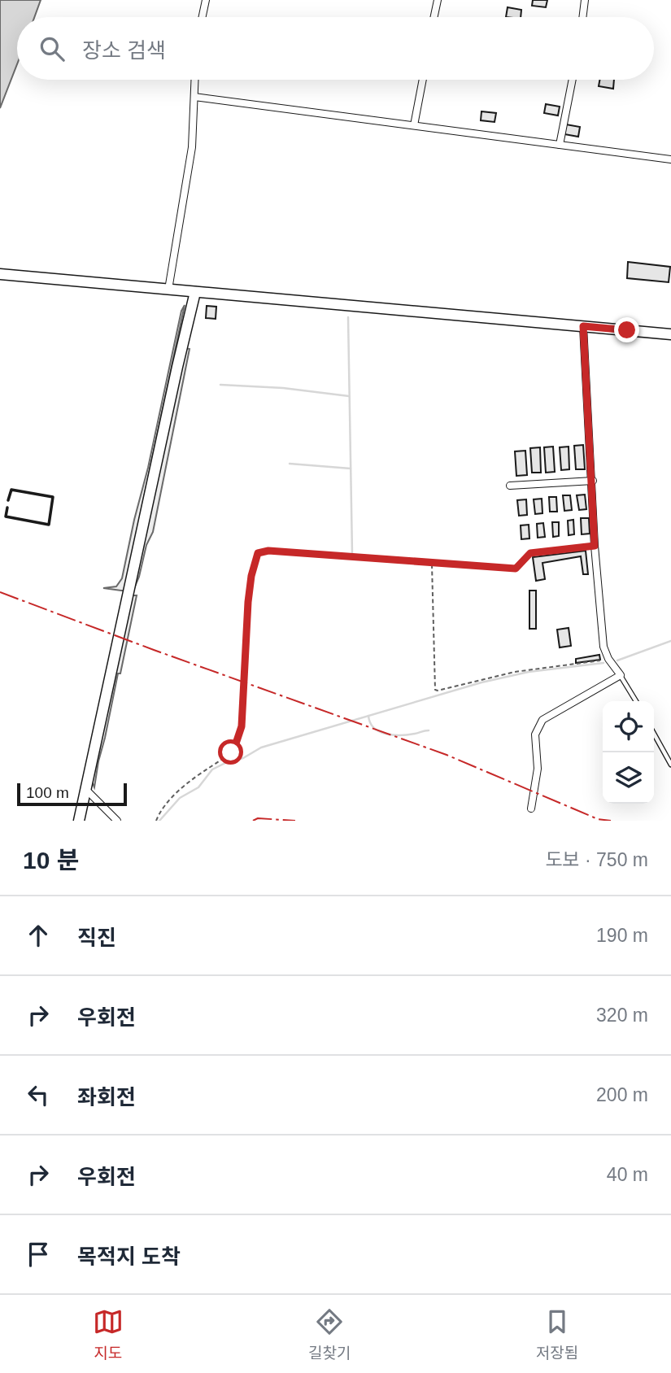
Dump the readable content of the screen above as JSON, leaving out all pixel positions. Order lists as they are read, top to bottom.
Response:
{
  "scale_bar": "100 m",
  "page": {
    "search": "장소 검색",
    "scale": "100 m",
    "heading": ["10 분", "도보 · 750 m"],
    "list": [
      ["직진", "190 m"],
      ["우회전", "320 m"],
      ["좌회전", "200 m"],
      ["우회전", "40 m"],
      "목적지 도착"
    ],
    "nav": ["지도", "길찾기", "저장됨"]
  }
}
